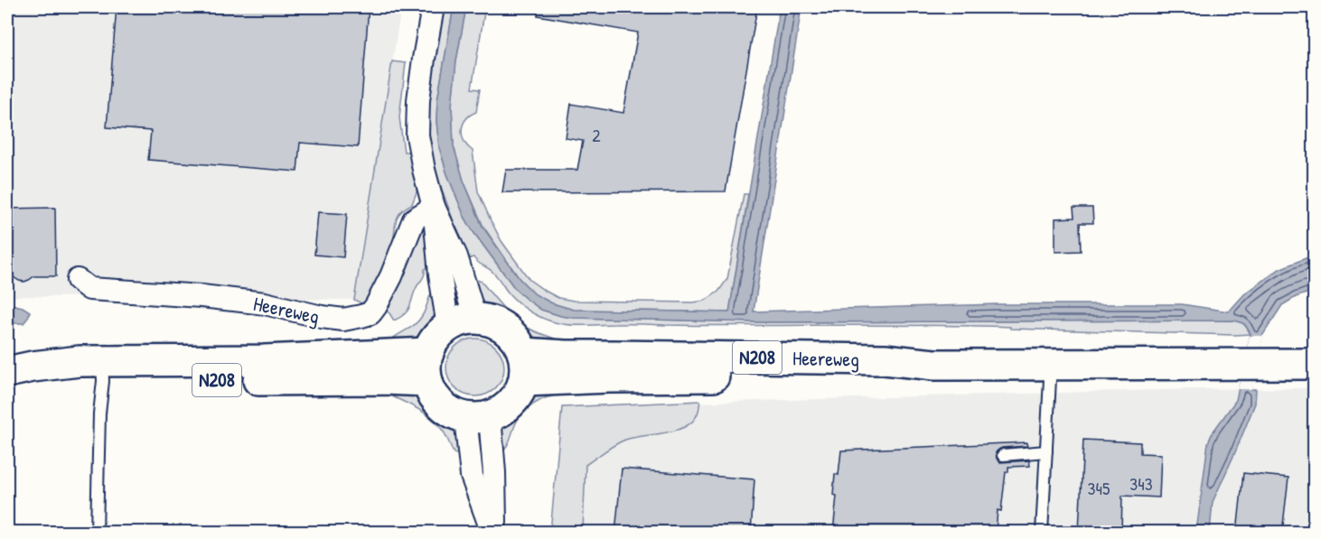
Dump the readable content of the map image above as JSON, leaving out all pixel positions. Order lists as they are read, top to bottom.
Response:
{
  "streets": {
    "main road": ["Heereweg", "N208"]
  },
  "crossings": [
    ["Heereweg", "N208"]
  ],
  "house_numbers": ["2", "343", "345"]
}
